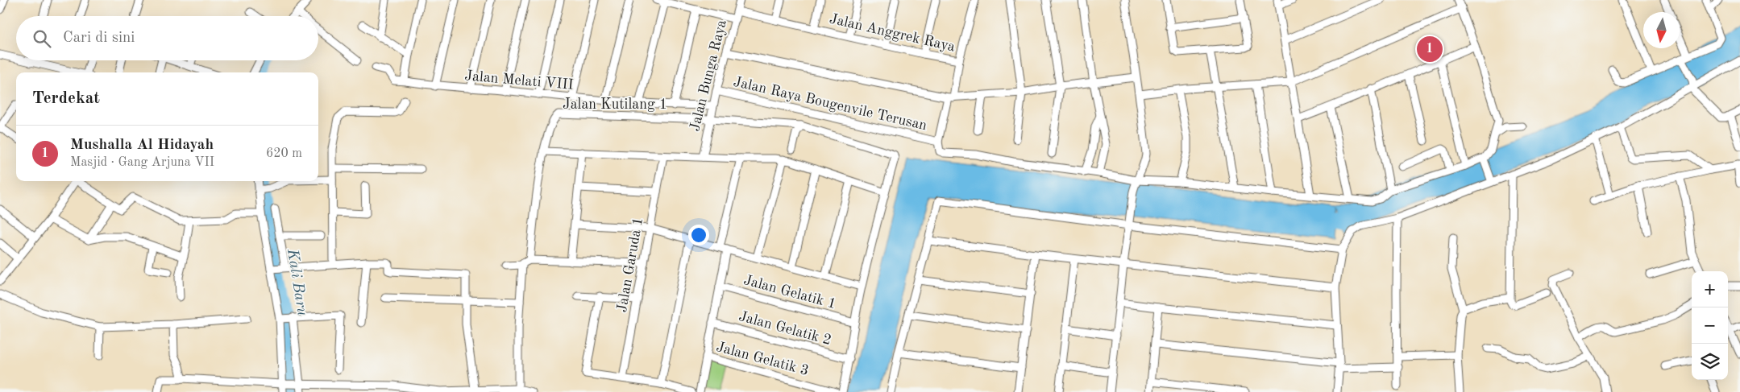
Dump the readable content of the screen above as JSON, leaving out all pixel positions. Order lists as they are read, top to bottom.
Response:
{
  "streets": {
    "street": [
      "Jalan Anggrek Raya",
      "Jalan Bunga Raya",
      "Jalan Melati VIII",
      "Jalan Raya Bougenvile Terusan",
      "Jalan Kutilang 1",
      "Jalan Garuda 1",
      "Jalan Gelatik 1",
      "Jalan Gelatik 2",
      "Jalan Gelatik 3"
    ]
  },
  "crossings": [
    ["Jalan Anggrek Raya", "Jalan Bunga Raya"],
    ["Jalan Anggrek Raya", "Jalan Raya Bougenvile Terusan"],
    ["Jalan Bunga Raya", "Jalan Melati VIII"],
    ["Jalan Bunga Raya", "Jalan Raya Bougenvile Terusan"],
    ["Jalan Bunga Raya", "Jalan Kutilang 1"]
  ],
  "water": ["Kali Baru"],
  "north": "bottom",
  "page": {
    "search": "Cari di sini",
    "pins": "1",
    "heading": "Terdekat",
    "list": [
      {
        "mark": "1",
        "name": "Mushalla Al Hidayah",
        "note": "Masjid · Gang Arjuna VII",
        "value": "620 m"
      }
    ],
    "map_buttons": ["+", "−"]
  }
}
